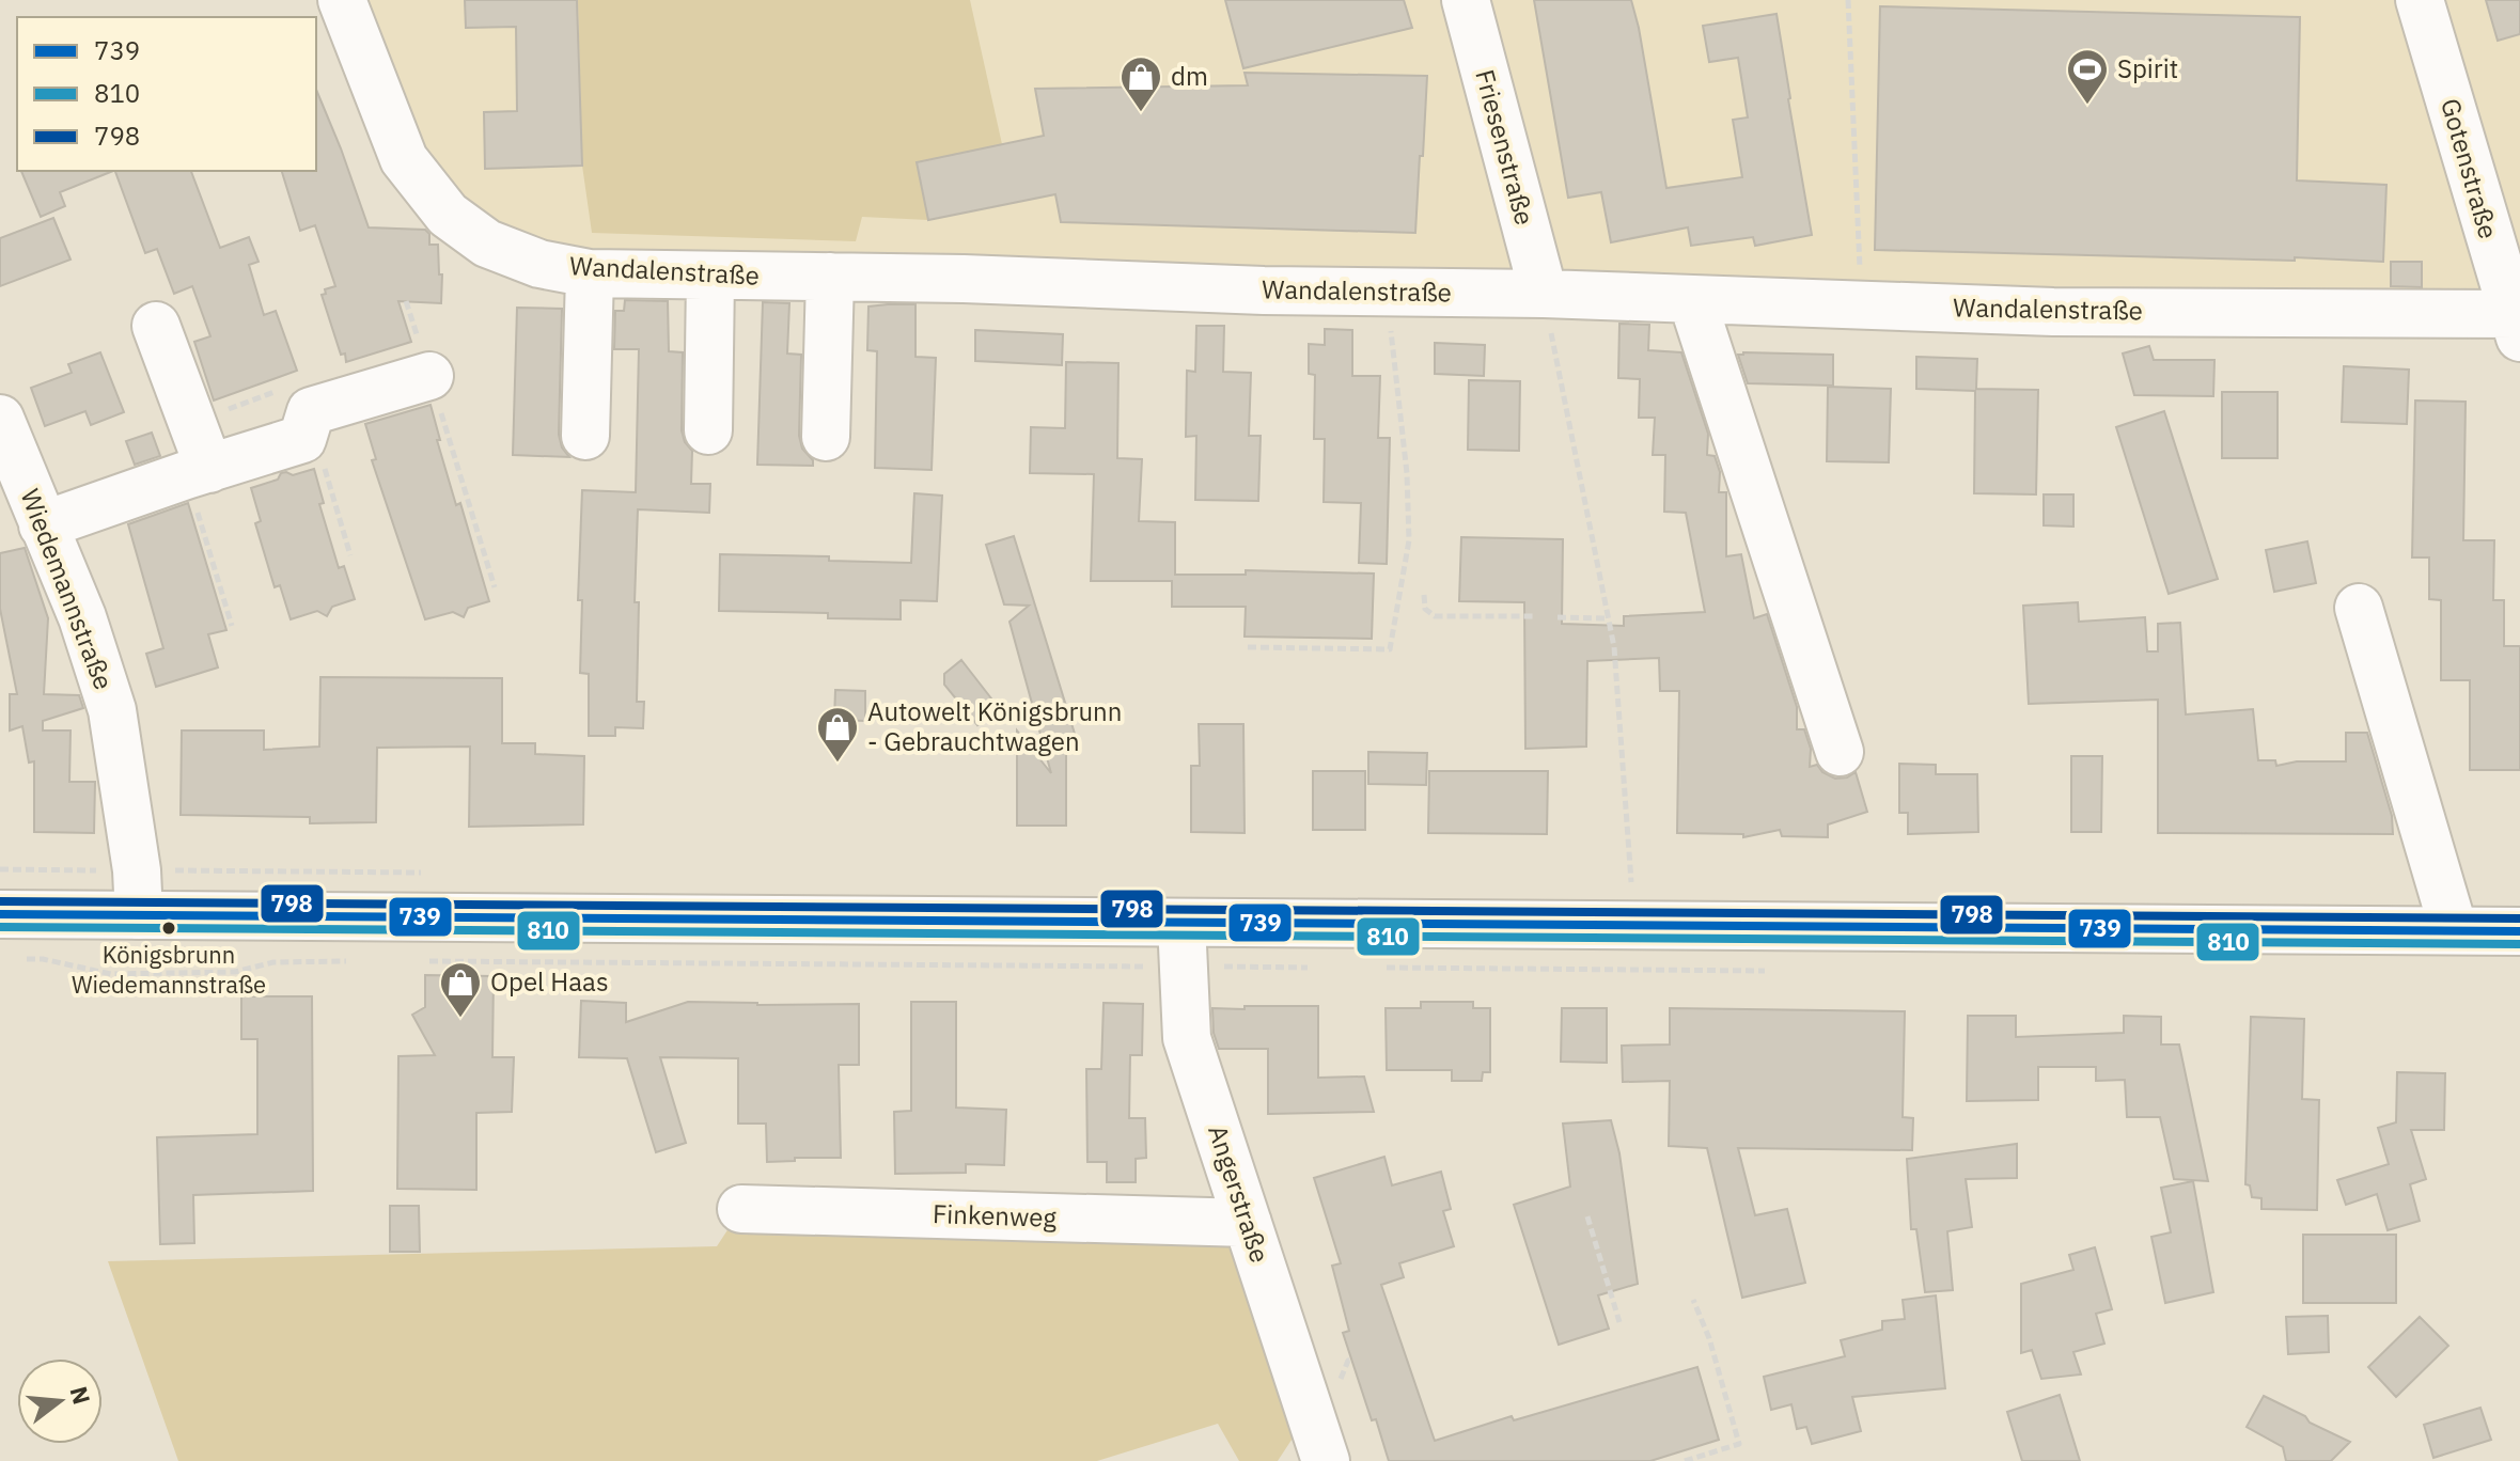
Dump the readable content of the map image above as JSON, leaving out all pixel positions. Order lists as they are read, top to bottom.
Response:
{
  "streets": {
    "street": [
      "Friesenstraße",
      "Gotenstraße",
      "Wandalenstraße",
      "Wiedemannstraße",
      "Angerstraße",
      "Finkenweg"
    ]
  },
  "crossings": [
    ["Friesenstraße", "Wandalenstraße"],
    ["Gotenstraße", "Wandalenstraße"],
    ["Angerstraße", "Finkenweg"]
  ],
  "places": {
    "sports": ["Spirit"],
    "shop": ["dm", "Autowelt Königsbrunn - Gebrauchtwagen", "Opel Haas"],
    "other": ["Königsbrunn Wiedemannstraße"]
  },
  "lines": ["transit line 798", "transit line 739", "transit line 810"],
  "legend": ["739", "810", "798"],
  "north": "right"
}
